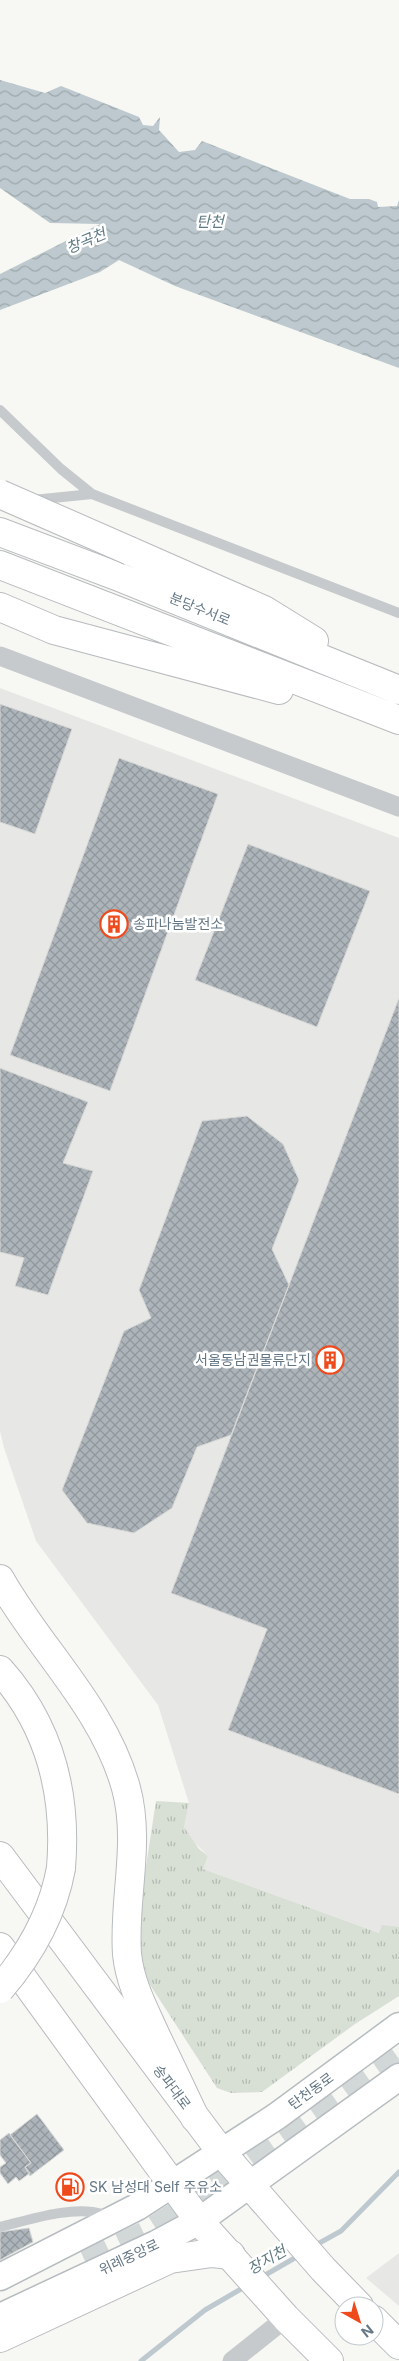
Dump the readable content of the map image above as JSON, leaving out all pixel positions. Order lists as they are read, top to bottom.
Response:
{
  "streets": {
    "main road": [
      "분당수서로",
      "송파대로",
      "탄천동로",
      "위례중앙로"
    ]
  },
  "crossings": [
    ["송파대로", "탄천동로"],
    ["송파대로", "위례중앙로"]
  ],
  "water": ["탄천", "창곡천", "장지천"],
  "places": {
    "building": ["송파나눔발전소", "서울동남권물류단지"],
    "fuel station": ["SK 남성대 Self 주유소"]
  },
  "north": "bottom right"
}
